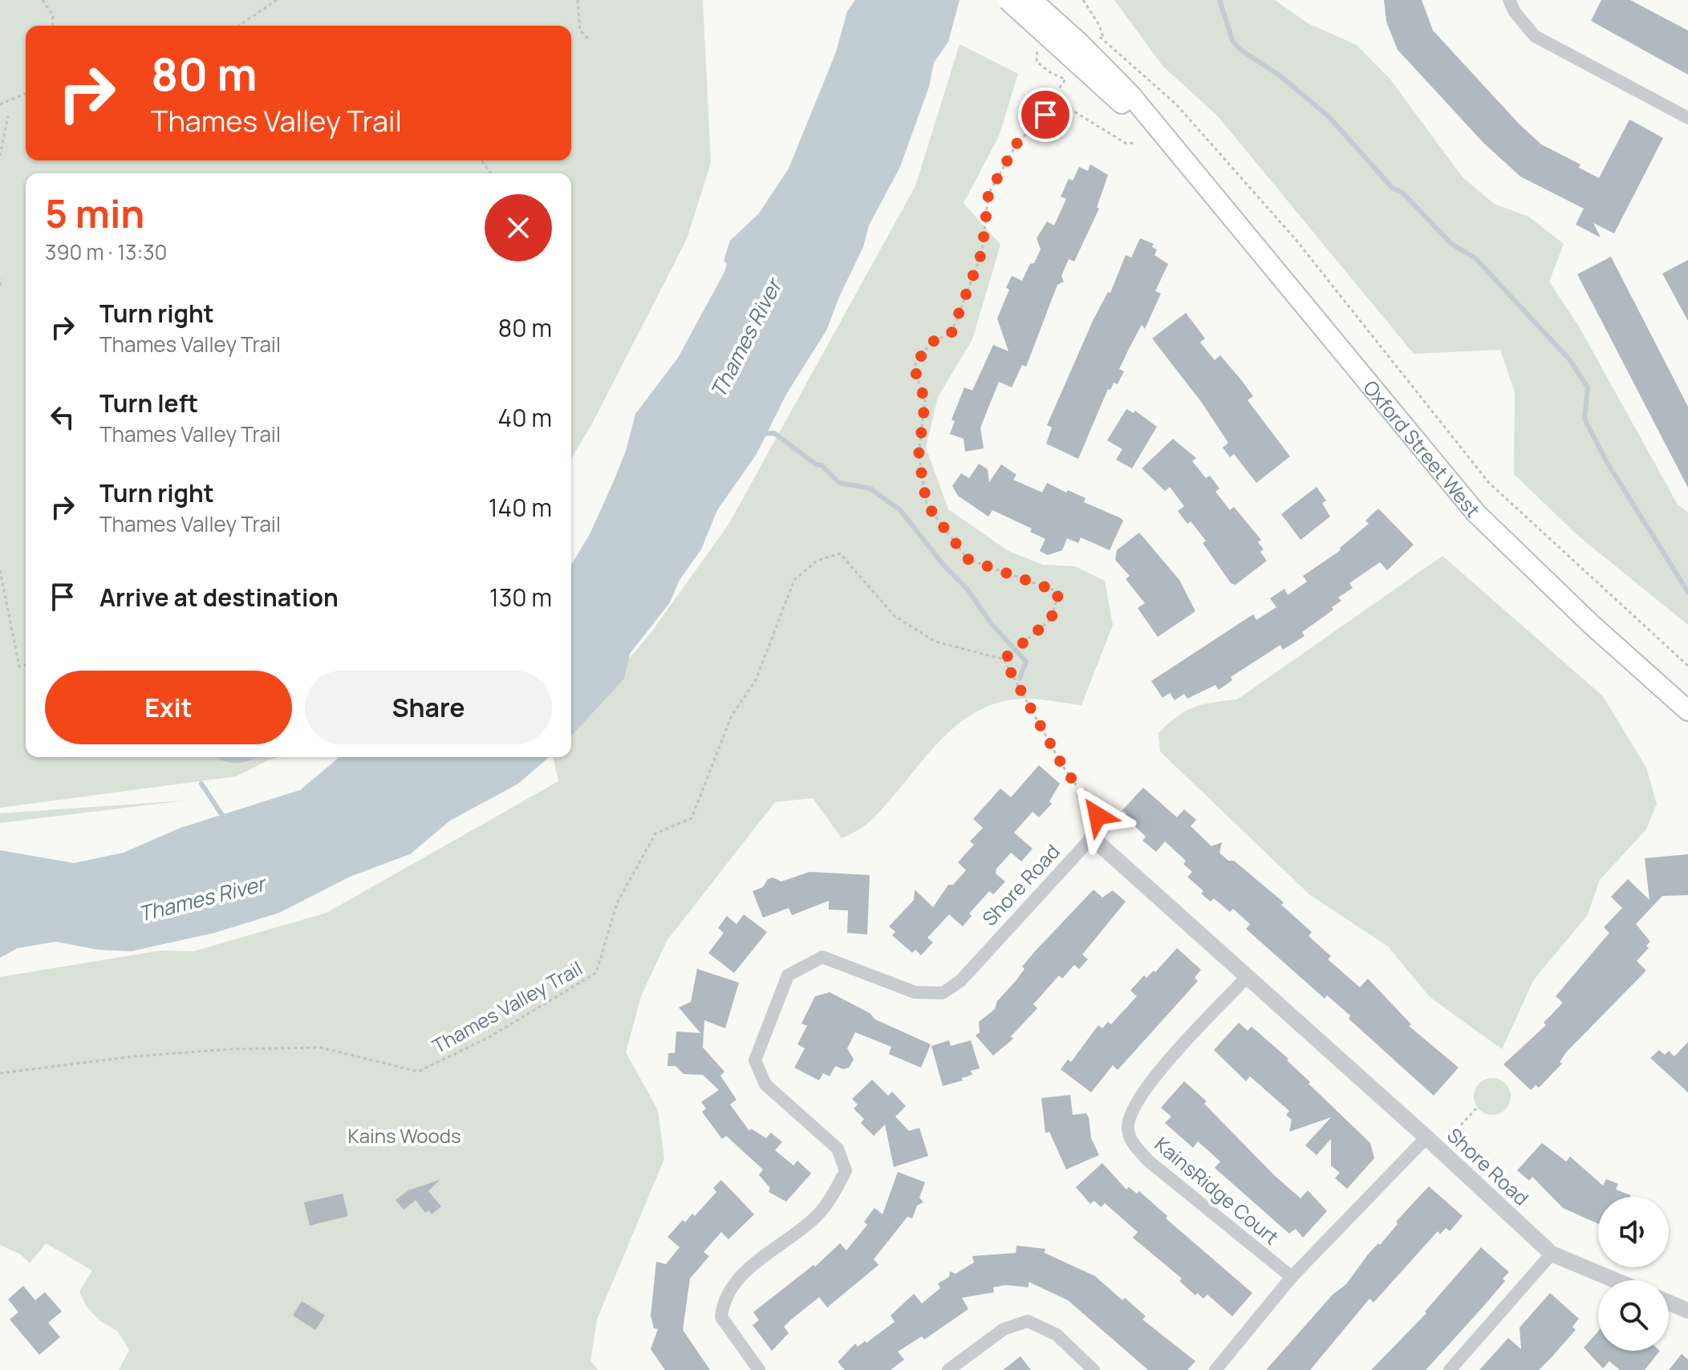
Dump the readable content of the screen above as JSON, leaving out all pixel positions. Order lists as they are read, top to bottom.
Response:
{
  "streets": {
    "main road": ["Oxford Street West"],
    "street": ["Shore Road", "KainsRidge Court"],
    "path": ["Thames Valley Trail"]
  },
  "crossings": [
    ["Shore Road", "KainsRidge Court"]
  ],
  "water": ["Thames River"],
  "parks": ["Kains Woods"],
  "page": {
    "turn": ["80 m", "Thames Valley Trail"],
    "heading": ["5 min", "390 m · 13:30"],
    "list": [
      {
        "name": "Turn right",
        "note": "Thames Valley Trail",
        "value": "80 m"
      },
      {
        "name": "Turn left",
        "note": "Thames Valley Trail",
        "value": "40 m"
      },
      {
        "name": "Turn right",
        "note": "Thames Valley Trail",
        "value": "140 m"
      },
      {
        "name": "Arrive at destination",
        "value": "130 m"
      }
    ],
    "buttons": ["Exit", "Share"]
  }
}
